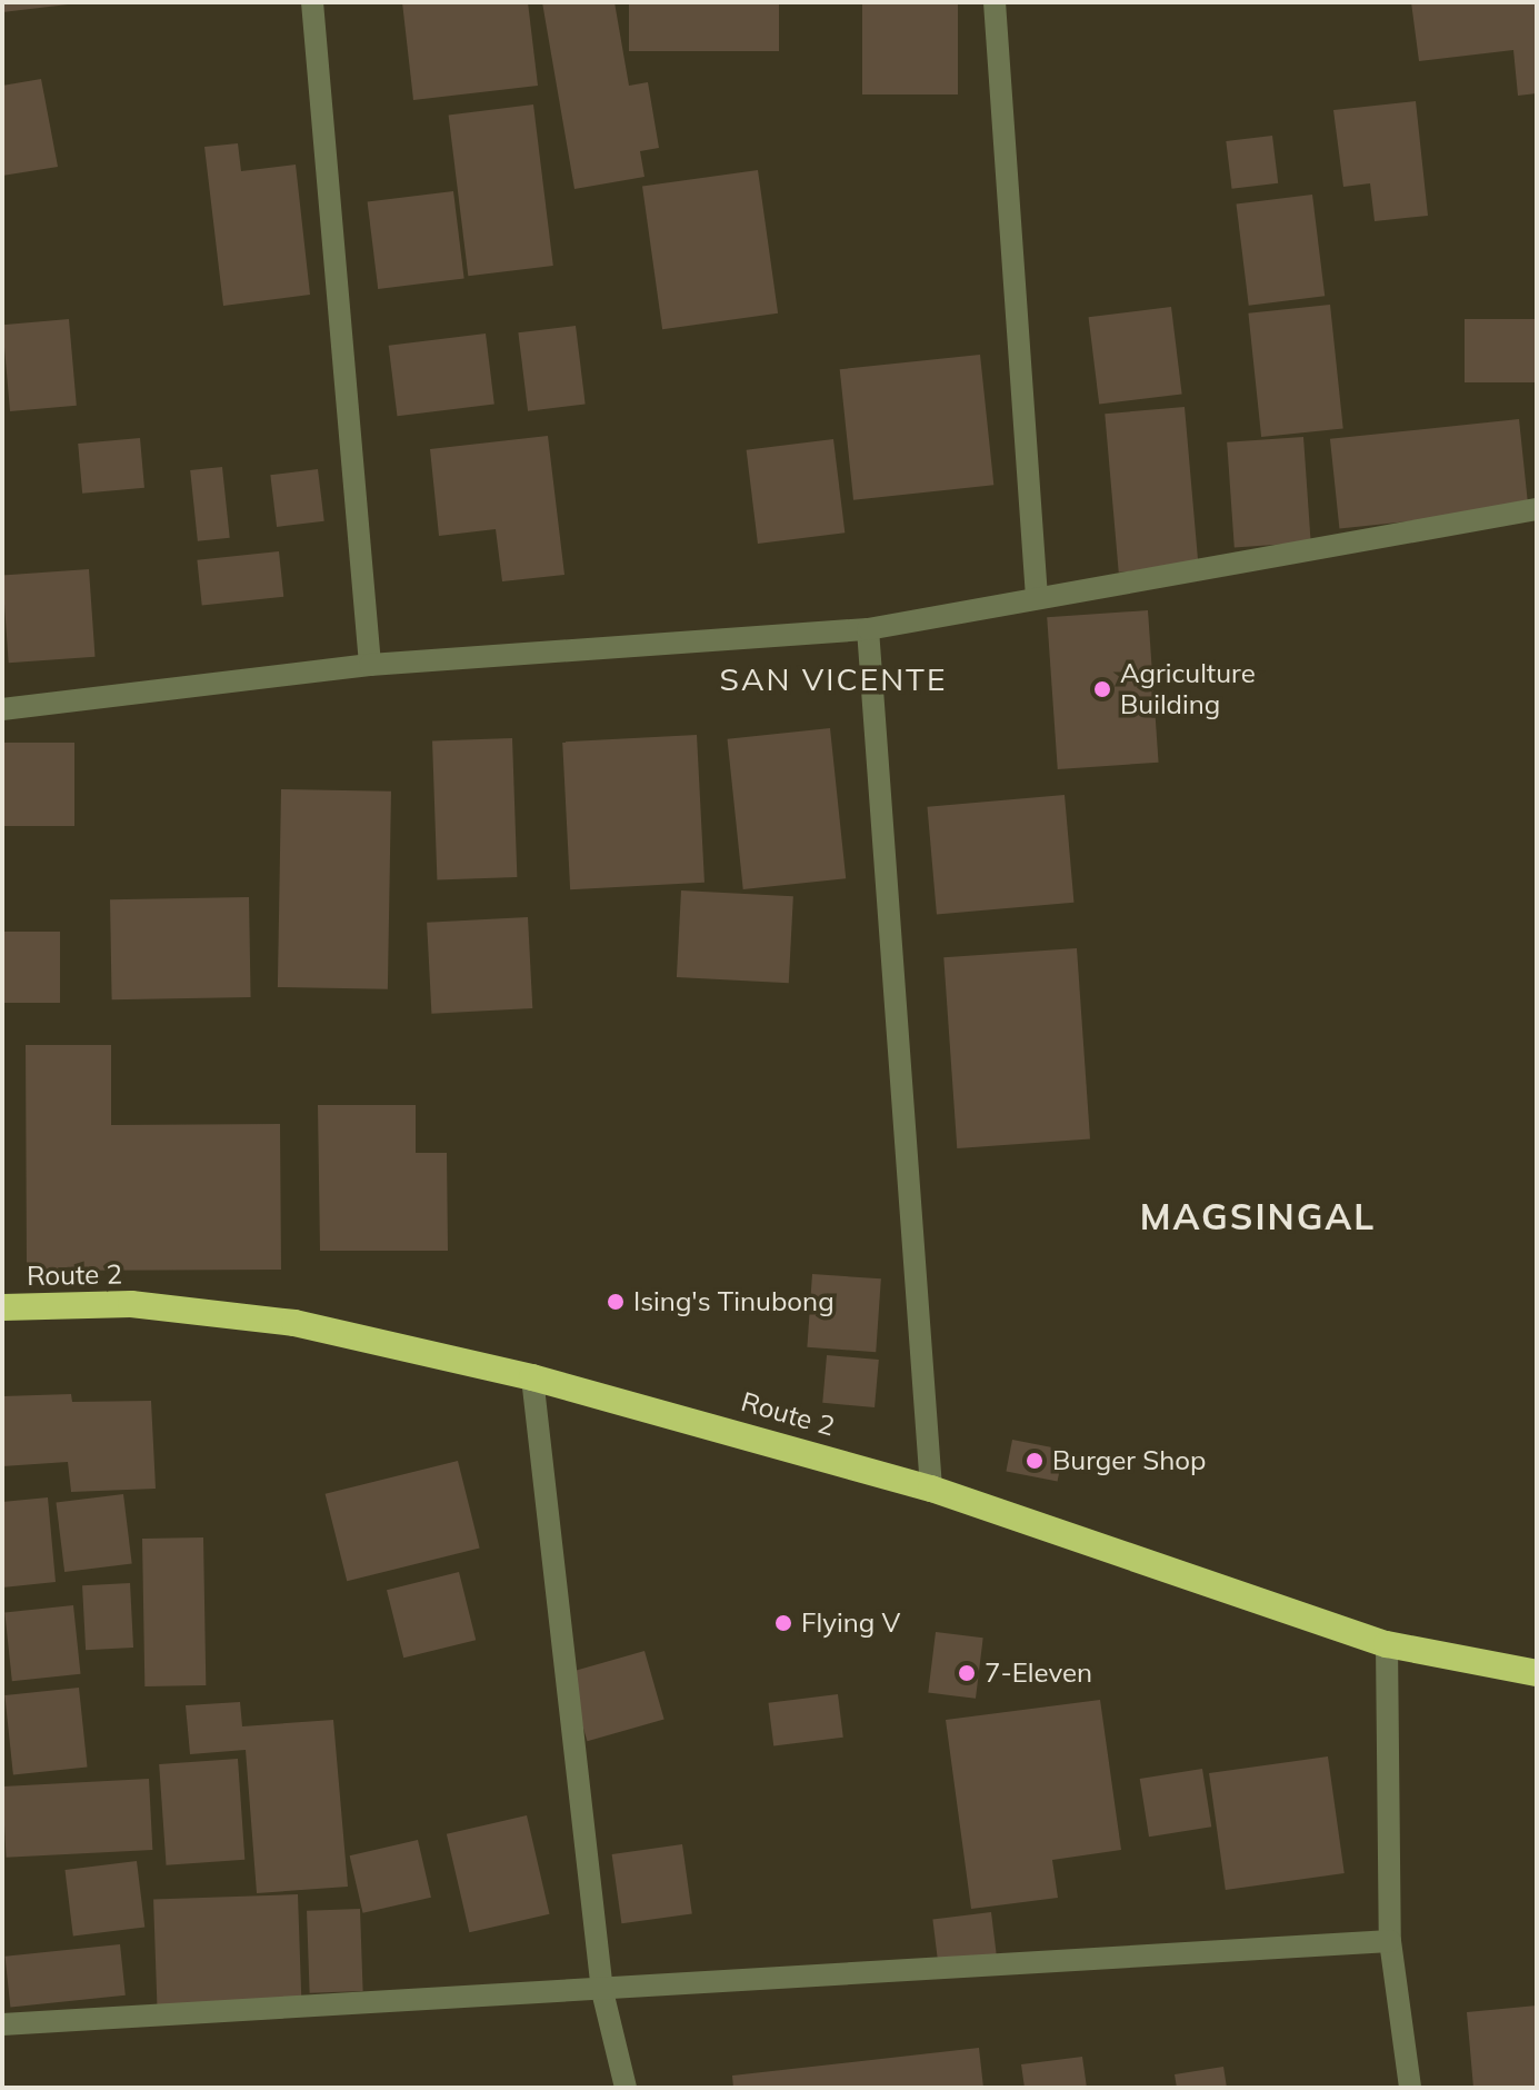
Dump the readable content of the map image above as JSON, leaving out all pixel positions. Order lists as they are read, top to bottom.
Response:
{
  "streets": {
    "highway": ["Route 2"]
  },
  "districts": ["SAN VICENTE", "MAGSINGAL"],
  "places": [
    "Agriculture Building",
    "Ising's Tinubong",
    "Burger Shop",
    "Flying V",
    "7-Eleven"
  ]
}
